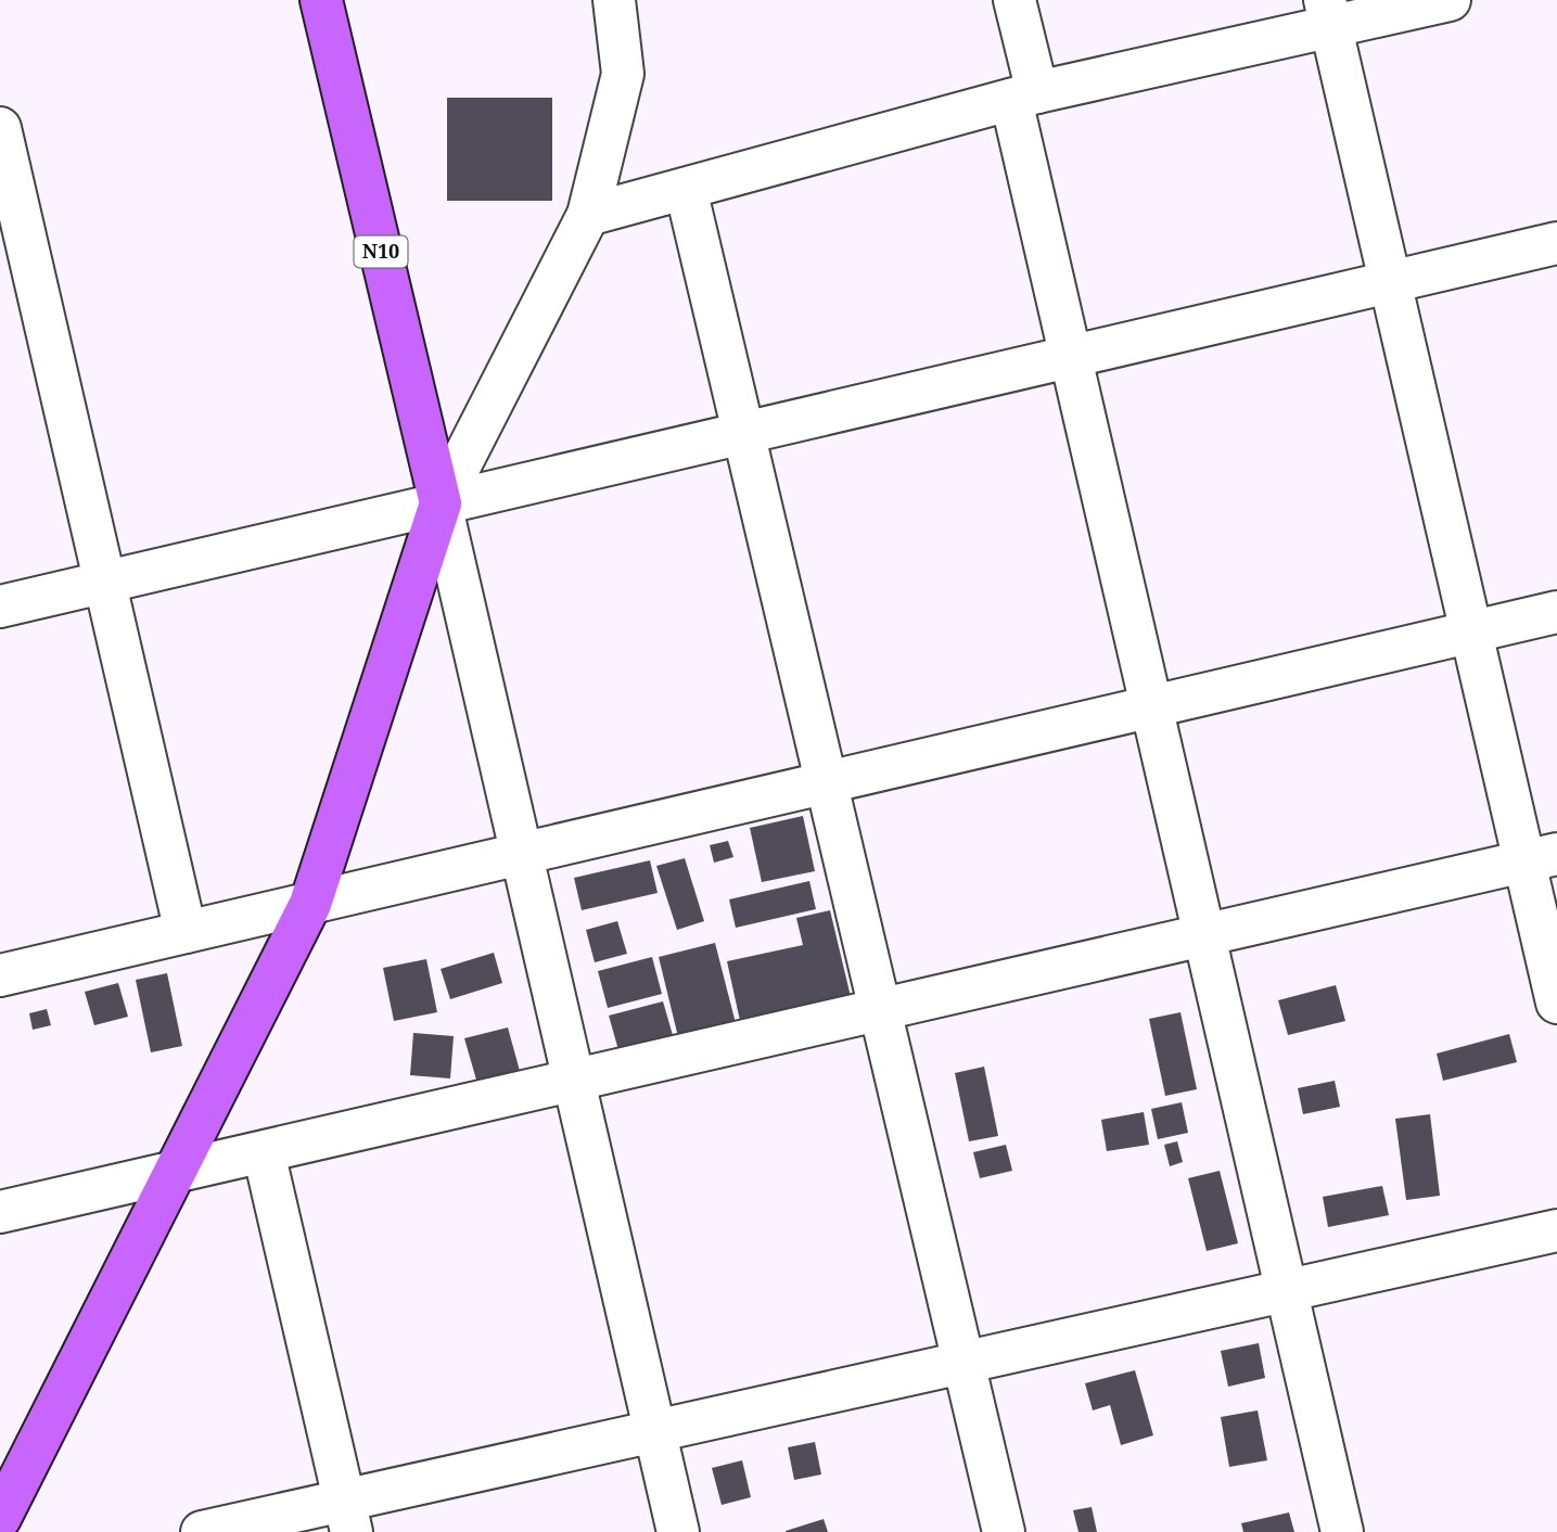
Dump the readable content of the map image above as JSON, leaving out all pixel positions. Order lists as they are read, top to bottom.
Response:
{
  "streets": {
    "main road": ["N10"]
  }
}
